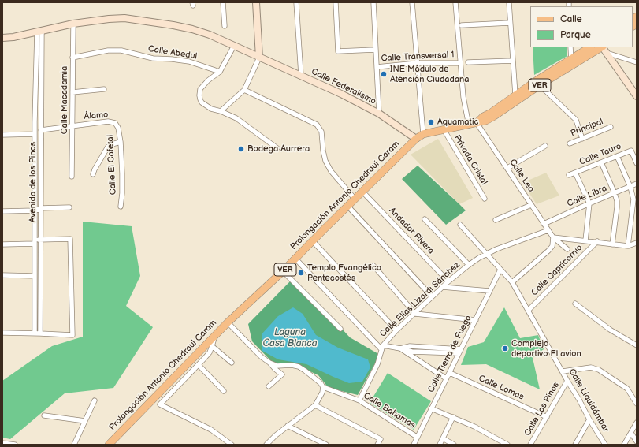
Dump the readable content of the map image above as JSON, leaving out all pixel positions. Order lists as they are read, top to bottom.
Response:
{
  "streets": {
    "main road": ["VER", "Calle Federalismo", "Prolongación Antonio Chedraui Caram"],
    "street": [
      "Calle Abedul",
      "Calle Transversal 1",
      "Calle Macadamia",
      "Álamo",
      "Principal",
      "Calle Tauro",
      "Privada Cristal",
      "Calle El Cafetal",
      "Calle Leo",
      "Avenida de los Pinos",
      "Calle Libra",
      "Andador Rivera",
      "Calle Capricornio",
      "Calle Elías Lizardi Sánchez",
      "Calle Tierra de Fuego",
      "Calle Lomas",
      "Calle Liquidámbar",
      "Calle Los Pinos",
      "Calle Bahamas"
    ]
  },
  "crossings": [
    ["Calle Abedul", "Calle Macadamia"],
    ["VER", "Calle Leo"],
    ["VER", "Prolongación Antonio Chedraui Caram"],
    ["Calle Federalismo", "Calle Macadamia"],
    ["Calle Federalismo", "Avenida de los Pinos"],
    ["Calle Federalismo", "Prolongación Antonio Chedraui Caram"],
    ["Calle Macadamia", "Álamo"],
    ["Álamo", "Calle El Cafetal"],
    ["Álamo", "Avenida de los Pinos"],
    ["Privada Cristal", "Prolongación Antonio Chedraui Caram"],
    ["Calle Leo", "Prolongación Antonio Chedraui Caram"],
    ["Calle Leo", "Calle Libra"],
    ["Calle Leo", "Calle Capricornio"],
    ["Prolongación Antonio Chedraui Caram", "Andador Rivera"],
    ["Prolongación Antonio Chedraui Caram", "Calle Bahamas"],
    ["Andador Rivera", "Calle Elías Lizardi Sánchez"],
    ["Calle Capricornio", "Calle Liquidámbar"],
    ["Calle Elías Lizardi Sánchez", "Calle Liquidámbar"],
    ["Calle Elías Lizardi Sánchez", "Calle Bahamas"],
    ["Calle Tierra de Fuego", "Calle Lomas"],
    ["Calle Tierra de Fuego", "Calle Liquidámbar"],
    ["Calle Tierra de Fuego", "Calle Bahamas"],
    ["Calle Lomas", "Calle Los Pinos"],
    ["Calle Liquidámbar", "Calle Los Pinos"]
  ],
  "water": ["Laguna Casa Blanca"],
  "places": [
    "INE Módulo de Atención Ciudadana",
    "Aquamatic",
    "Bodega Aurrera",
    "Templo Evangélico Pentecostés",
    "Complejo deportivo El avion"
  ],
  "legend": ["Calle", "Parque"]
}
